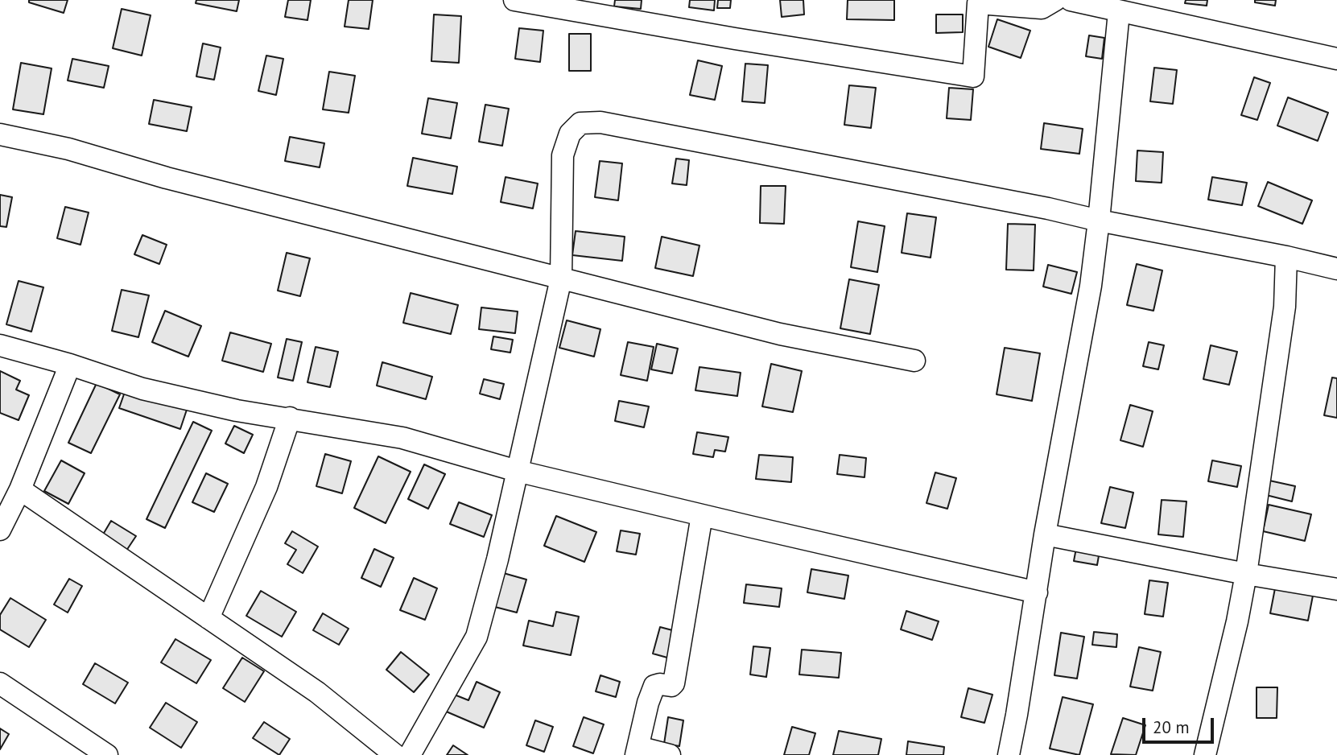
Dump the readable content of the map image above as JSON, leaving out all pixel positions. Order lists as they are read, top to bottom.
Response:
{
  "scale_bar": "20 m"
}
